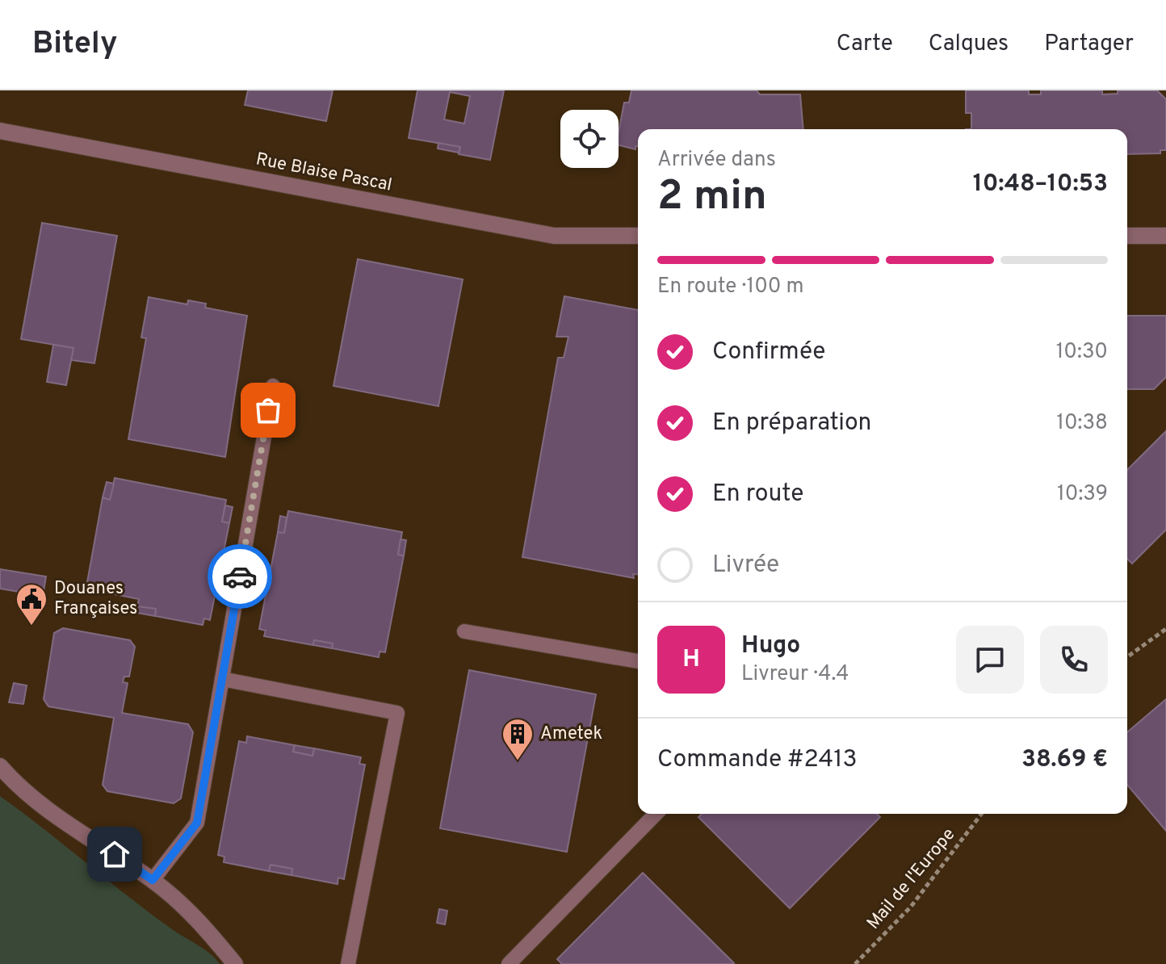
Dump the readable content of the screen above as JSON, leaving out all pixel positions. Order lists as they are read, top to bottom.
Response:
{
  "streets": {
    "street": ["Rue Blaise Pascal"],
    "path": ["Mail de l'Europe"]
  },
  "places": {
    "public building": ["Douanes Françaises"],
    "building": ["Ametek"]
  },
  "page": {
    "header": "Bitely",
    "nav": ["Carte", "Calques", "Partager"],
    "heading": ["2 min", "Arrivée dans", "10:48–10:53"],
    "panel": [
      "Hugo",
      "Livreur · 4.4",
      "Commande #2413",
      "38.69 €"
    ],
    "bar": "En route · 100 m",
    "list": [
      ["Confirmée", "10:30"],
      ["En préparation", "10:38"],
      ["En route", "10:39"],
      "Livrée"
    ],
    "round": "H"
  }
}
